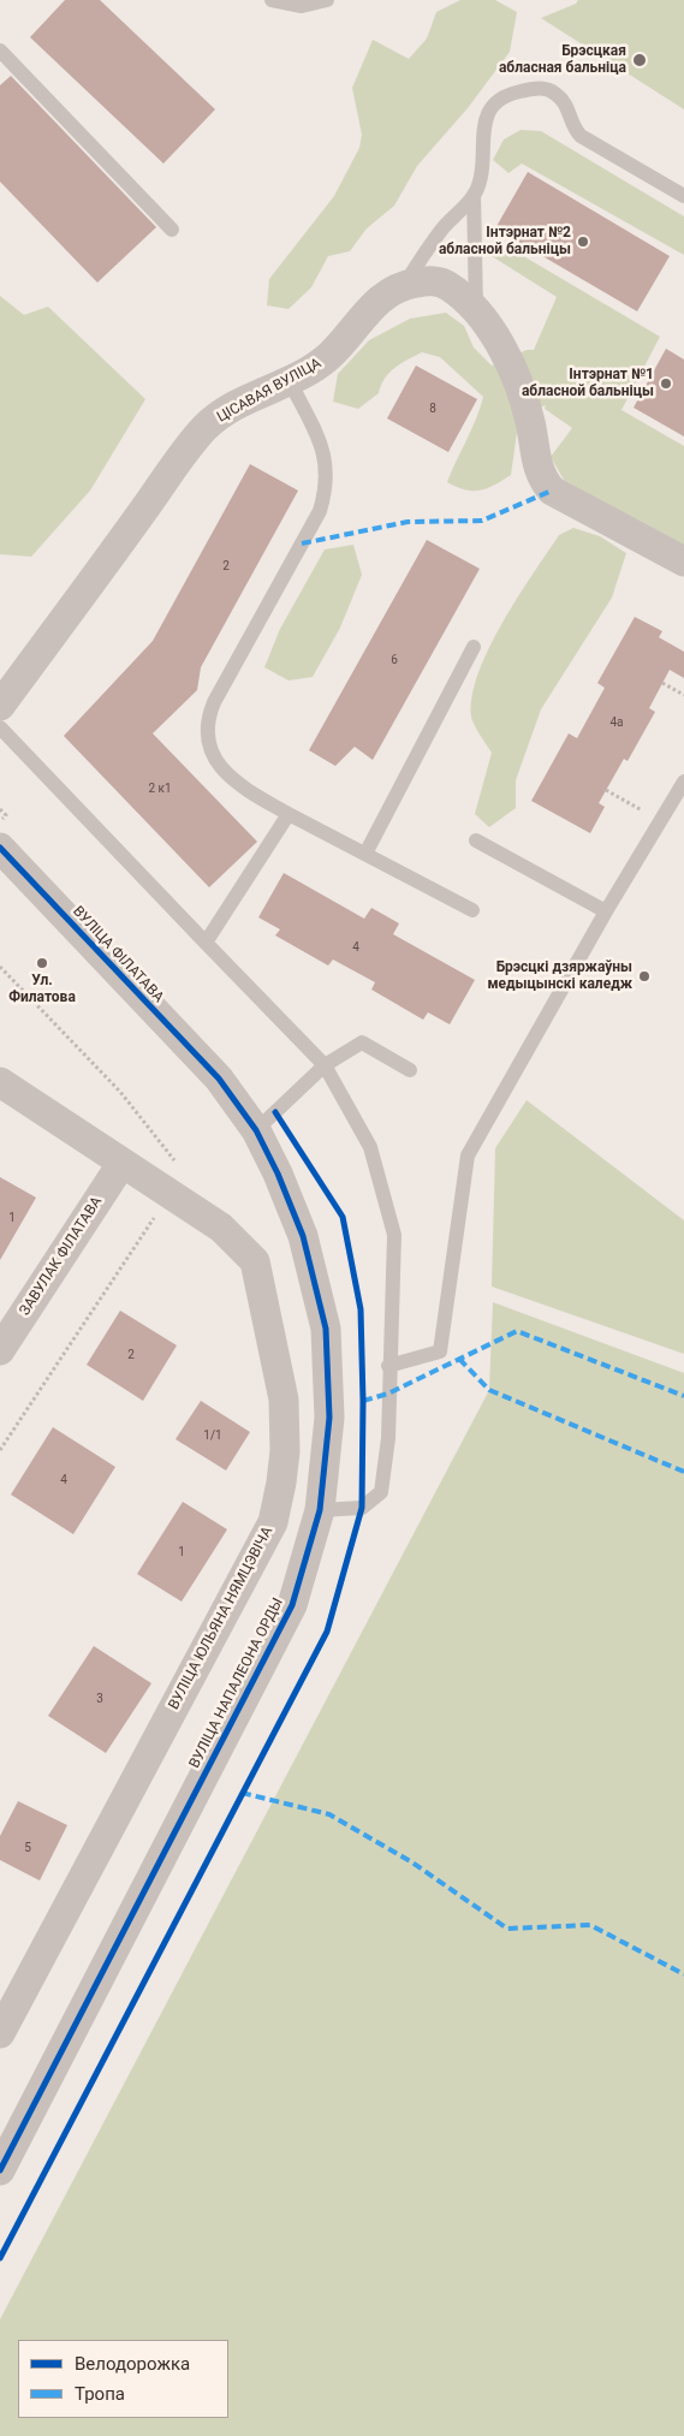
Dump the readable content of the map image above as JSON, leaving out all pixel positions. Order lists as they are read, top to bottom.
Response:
{
  "streets": {
    "street": [
      "ЦІСАВАЯ ВУЛІЦА",
      "ВУЛІЦА ФІЛАТАВА",
      "ЗАВУЛАК ФІЛАТАВА",
      "ВУЛІЦА ЮЛЬЯНА НЯМЦЭВІЧА",
      "ВУЛІЦА НАПАЛЕОНА ОРДЫ"
    ]
  },
  "crossings": [
    ["ВУЛІЦА ФІЛАТАВА", "ВУЛІЦА НАПАЛЕОНА ОРДЫ"],
    ["ЗАВУЛАК ФІЛАТАВА", "ВУЛІЦА ЮЛЬЯНА НЯМЦЭВІЧА"]
  ],
  "places": [
    "Брэсцкая абласная бальніца",
    "Інтэрнат №2 абласной бальніцы",
    "Інтэрнат №1 абласной бальніцы",
    "Ул. Филатова",
    "Брэсцкі дзяржаўны медыцынскі каледж"
  ],
  "house_numbers": [
    "8",
    "2",
    "6",
    "4а",
    "2 к1",
    "4",
    "1",
    "2",
    "1/1",
    "4",
    "1",
    "3",
    "5"
  ],
  "legend": ["Велодорожка", "Тропа"]
}
